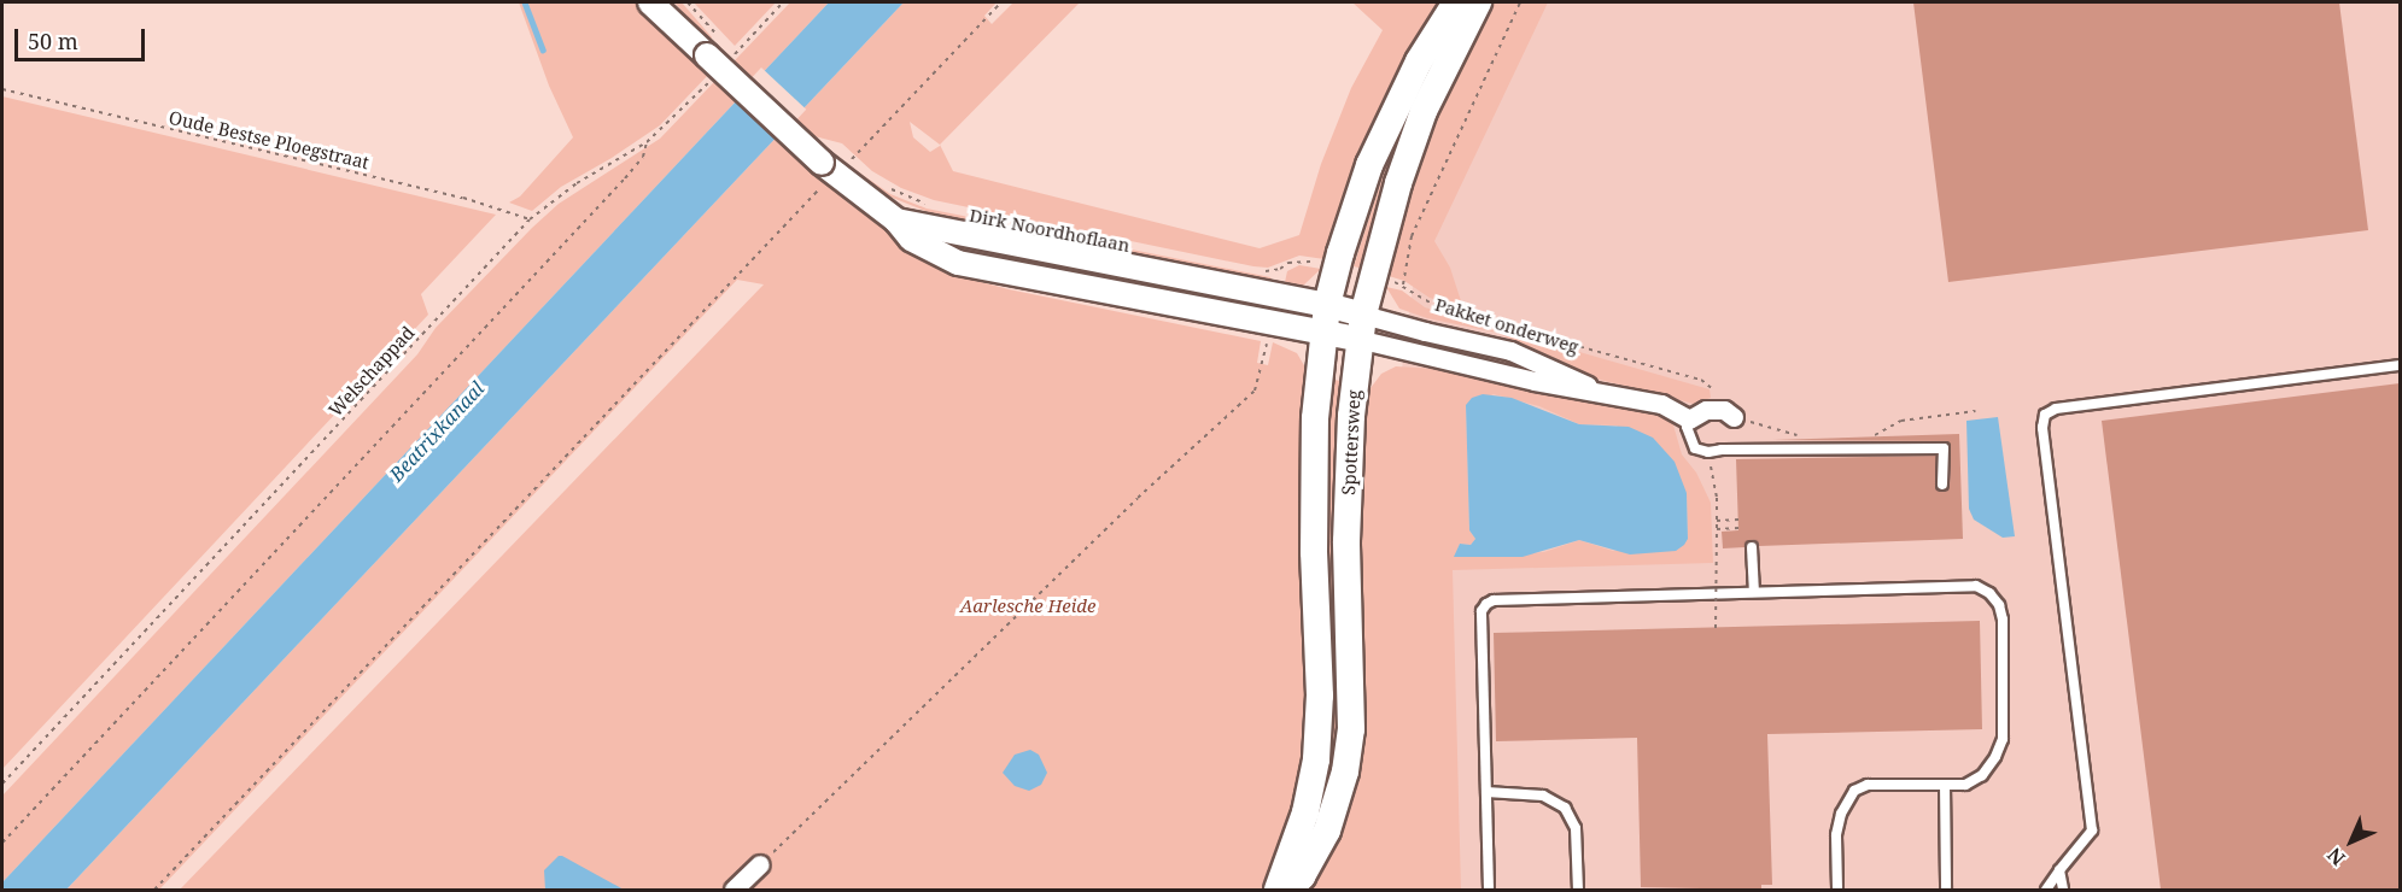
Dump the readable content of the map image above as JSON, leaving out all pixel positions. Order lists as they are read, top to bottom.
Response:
{
  "streets": {
    "main road": ["Spottersweg"],
    "street": ["Dirk Noordhoflaan", "Pakket onderweg"],
    "path": ["Oude Bestse Ploegstraat", "Welschappad"]
  },
  "crossings": [
    ["Oude Bestse Ploegstraat", "Welschappad"],
    ["Dirk Noordhoflaan", "Pakket onderweg"],
    ["Dirk Noordhoflaan", "Welschappad"],
    ["Dirk Noordhoflaan", "Spottersweg"],
    ["Pakket onderweg", "Spottersweg"]
  ],
  "water": ["Beatrixkanaal"],
  "parks": ["Aarlesche Heide"],
  "scale_bar": "50 m",
  "north": "bottom left"
}
